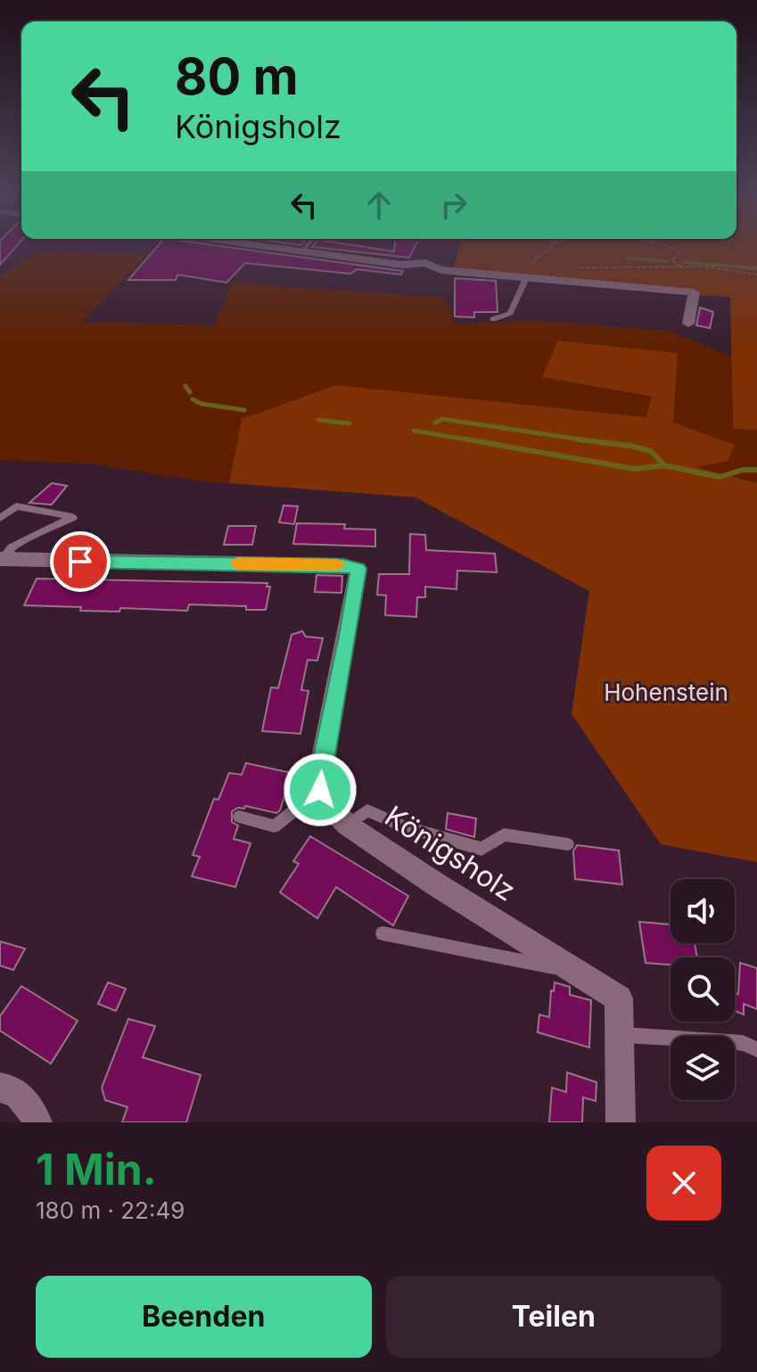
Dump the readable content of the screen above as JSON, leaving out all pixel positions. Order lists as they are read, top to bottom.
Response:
{
  "streets": {
    "street": ["Königsholz"]
  },
  "parks": ["Hohenstein"],
  "page": {
    "turn": ["80 m", "Königsholz"],
    "heading": ["1 Min.", "180 m · 22:49"],
    "buttons": ["Beenden", "Teilen"]
  }
}
